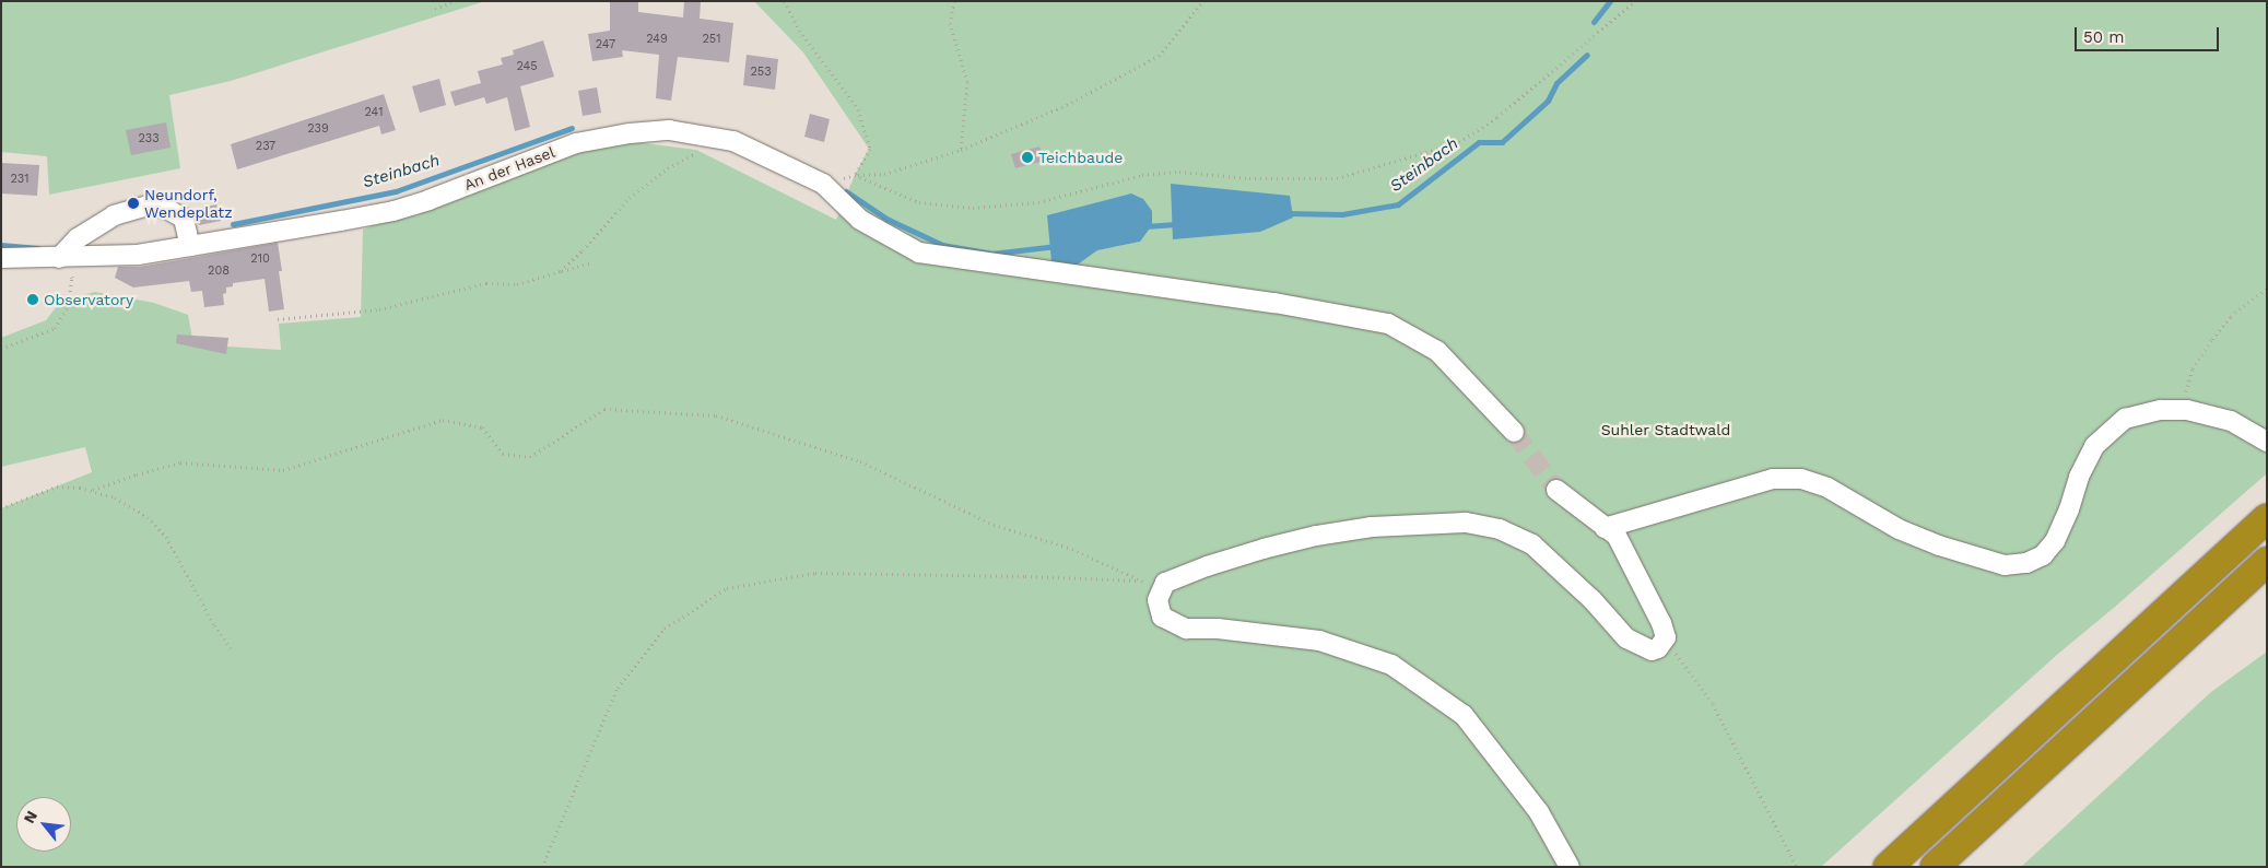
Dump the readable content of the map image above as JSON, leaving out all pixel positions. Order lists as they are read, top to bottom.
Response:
{
  "streets": {
    "street": ["An der Hasel"]
  },
  "water": ["Steinbach"],
  "parks": ["Suhler Stadtwald"],
  "places": ["Teichbaude", "Neundorf, Wendeplatz", "Observatory"],
  "house_numbers": [
    "249",
    "251",
    "247",
    "245",
    "253",
    "241",
    "239",
    "233",
    "237",
    "231",
    "210",
    "208"
  ],
  "scale_bar": "50 m",
  "north": "top left"
}
